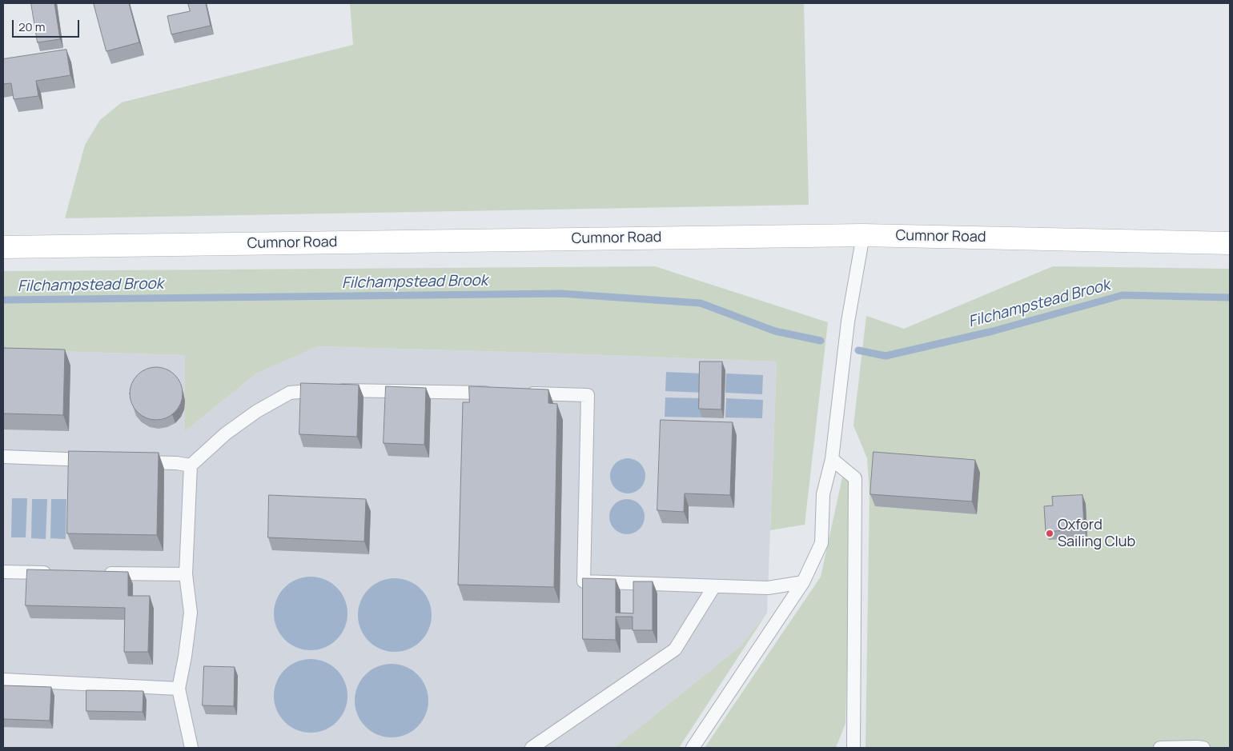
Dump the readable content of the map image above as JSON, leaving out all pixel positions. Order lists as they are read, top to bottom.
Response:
{
  "streets": {
    "main road": ["Cumnor Road"]
  },
  "water": ["Filchampstead Brook"],
  "places": ["Oxford Sailing Club"],
  "scale_bar": "20 m"
}
